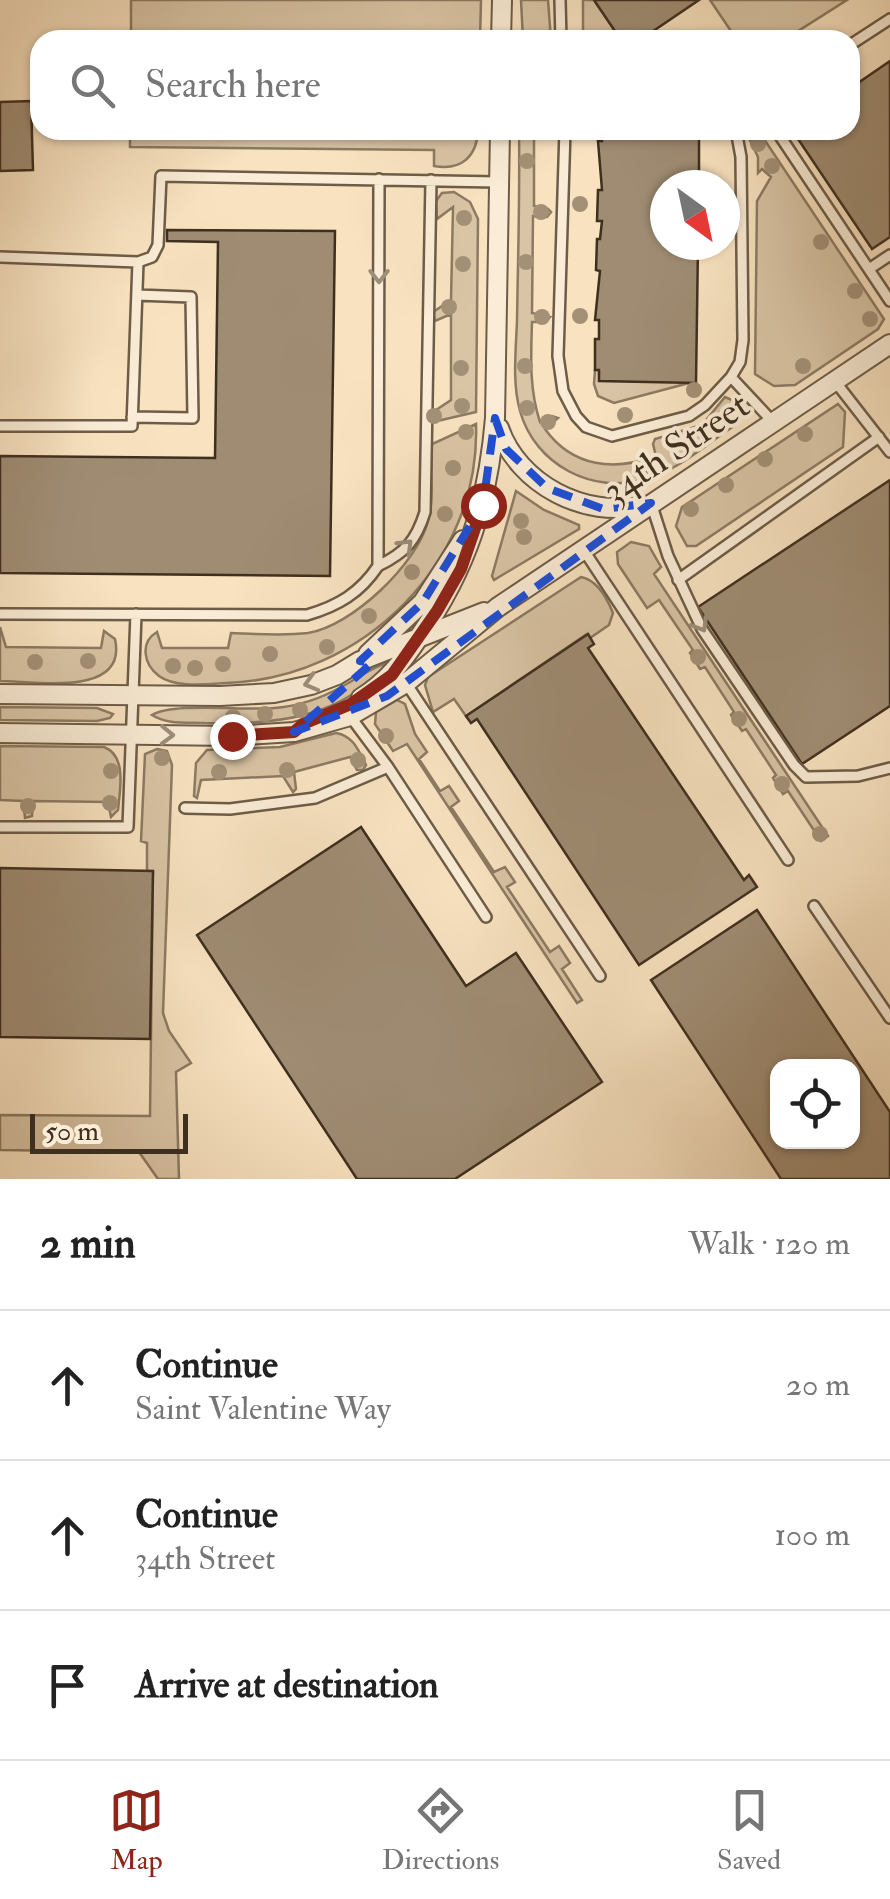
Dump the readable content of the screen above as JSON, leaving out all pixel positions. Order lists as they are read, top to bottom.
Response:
{
  "streets": {
    "street": ["34th Street"]
  },
  "scale_bar": "50 m",
  "north": "bottom right",
  "page": {
    "search": "Search here",
    "scale": "50 m",
    "heading": ["2 min", "Walk · 120 m"],
    "list": [
      ["Continue", "Saint Valentine Way", "20 m"],
      ["Continue", "34th Street", "100 m"],
      "Arrive at destination"
    ],
    "nav": ["Map", "Directions", "Saved"]
  }
}
